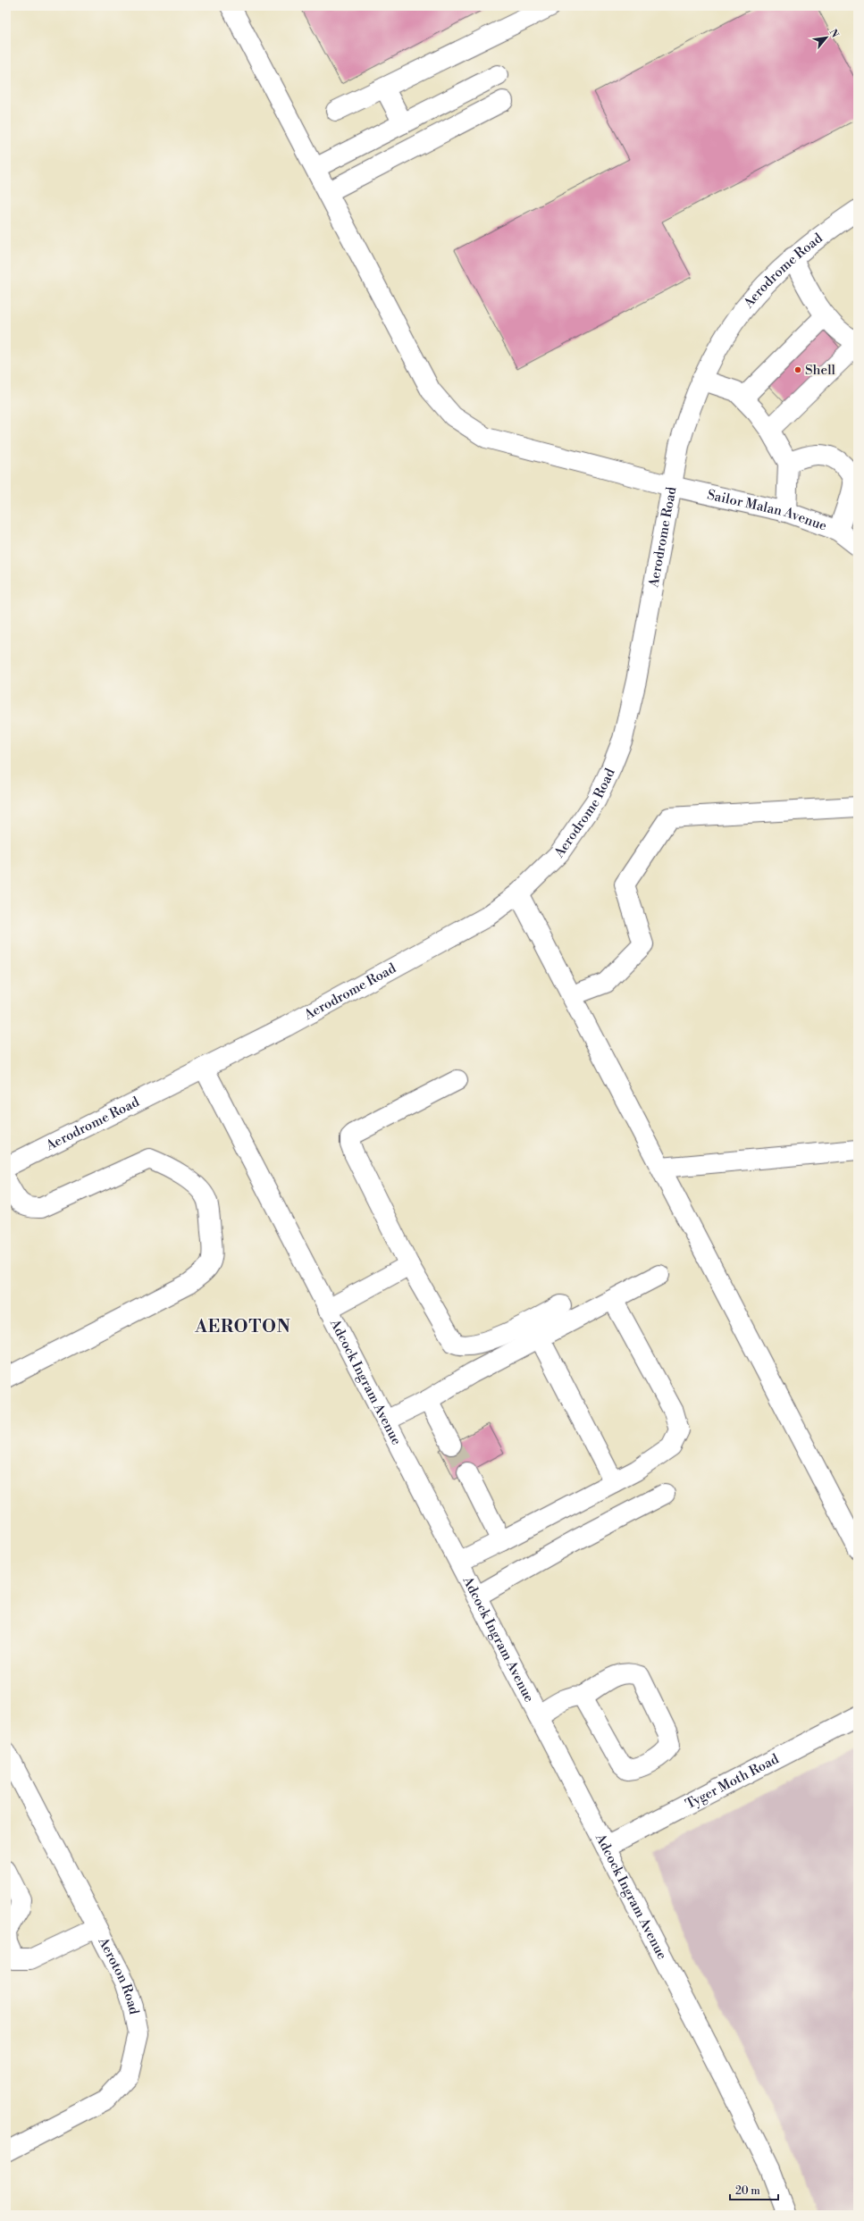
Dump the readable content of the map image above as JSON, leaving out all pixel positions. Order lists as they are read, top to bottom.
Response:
{
  "streets": {
    "street": [
      "Aerodrome Road",
      "Sailor Malan Avenue",
      "Adcock Ingram Avenue",
      "Tyger Moth Road",
      "Aeroton Road"
    ]
  },
  "crossings": [
    ["Aerodrome Road", "Sailor Malan Avenue"],
    ["Aerodrome Road", "Adcock Ingram Avenue"],
    ["Adcock Ingram Avenue", "Tyger Moth Road"]
  ],
  "districts": ["AEROTON"],
  "places": ["Shell"],
  "scale_bar": "20 m",
  "north": "top right"
}
